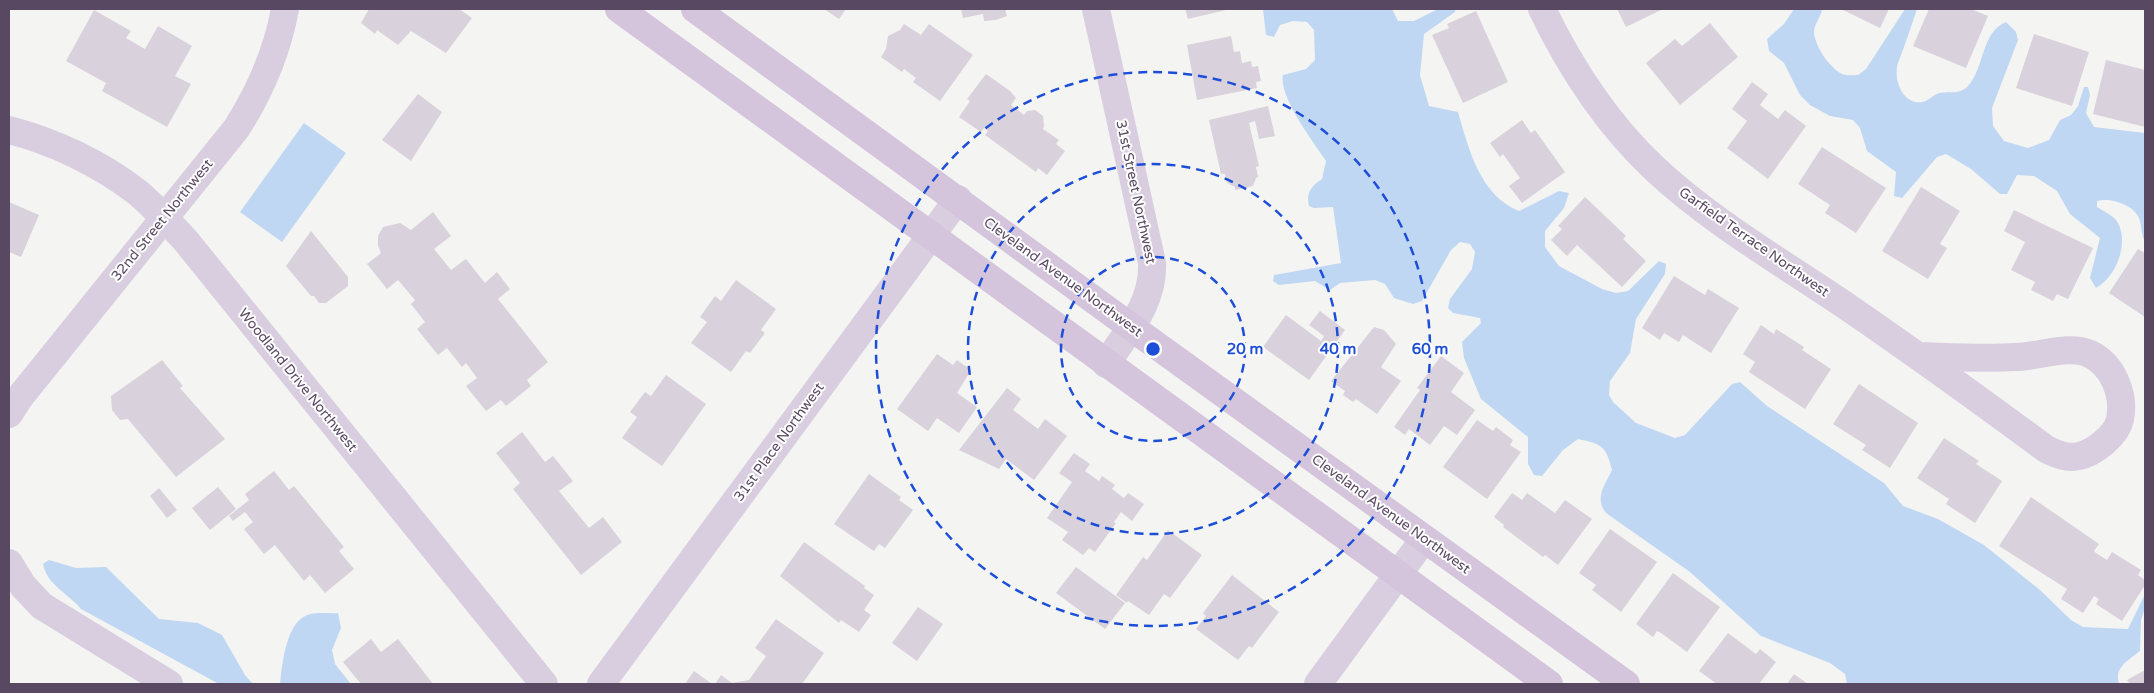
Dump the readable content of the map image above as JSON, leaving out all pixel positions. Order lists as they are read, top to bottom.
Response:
{
  "streets": {
    "main road": ["Cleveland Avenue Northwest"],
    "street": [
      "31st Street Northwest",
      "32nd Street Northwest",
      "Garfield Terrace Northwest",
      "Woodland Drive Northwest",
      "31st Place Northwest"
    ]
  },
  "crossings": [
    ["31st Street Northwest", "Cleveland Avenue Northwest"],
    ["32nd Street Northwest", "Woodland Drive Northwest"],
    ["Cleveland Avenue Northwest", "31st Place Northwest"]
  ],
  "rings": ["20 m", "40 m", "60 m"]
}
